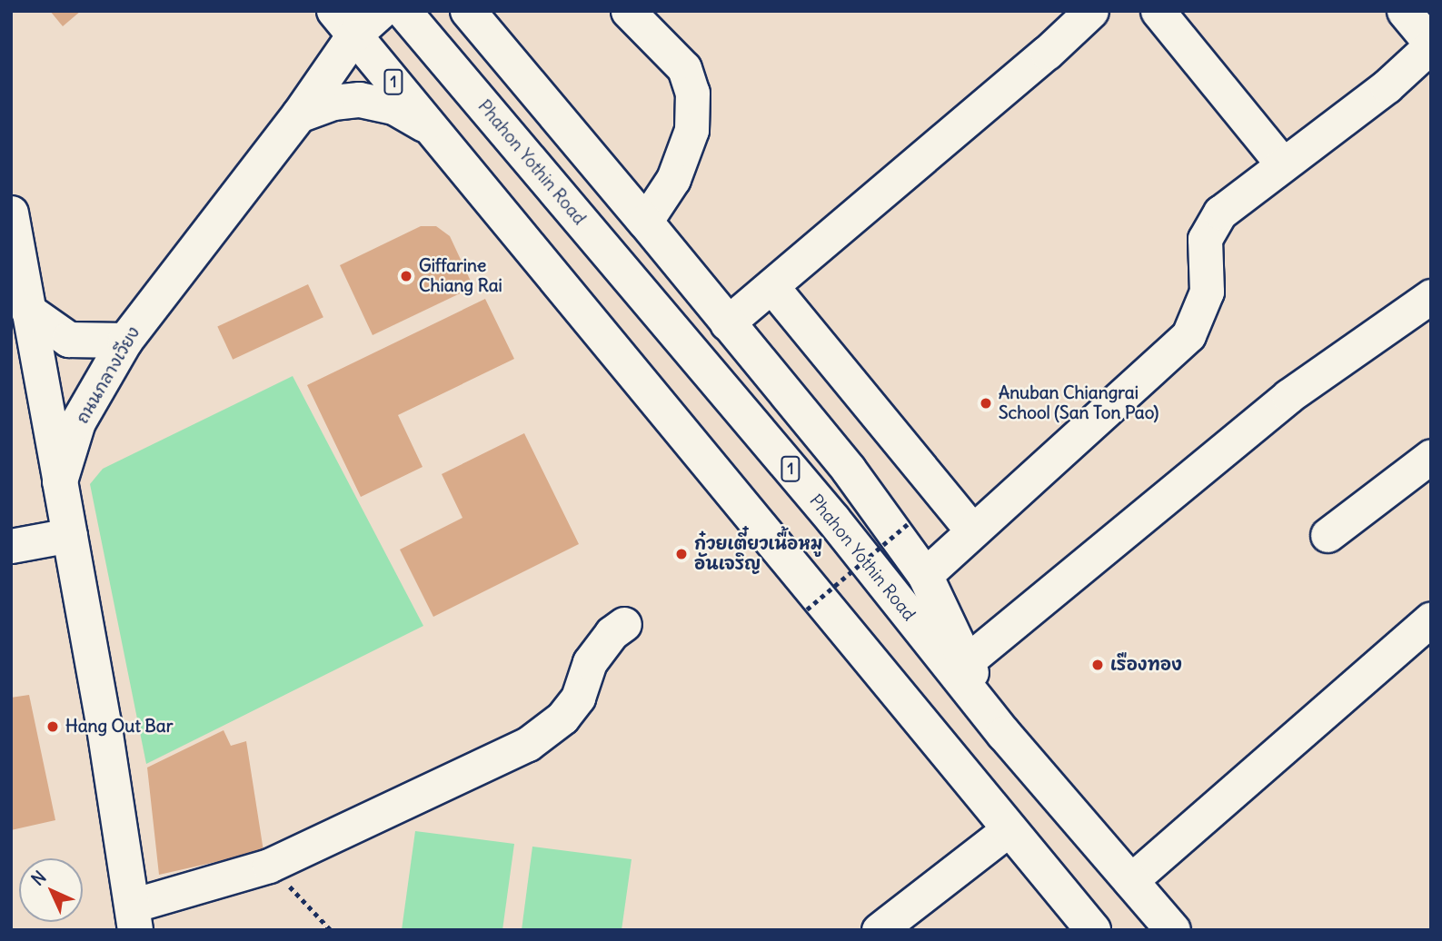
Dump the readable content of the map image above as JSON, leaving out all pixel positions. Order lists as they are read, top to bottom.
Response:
{
  "streets": {
    "main road": ["1", "Phahon Yothin Road", "ถนนกลางเวียง"]
  },
  "crossings": [
    ["1", "ถนนกลางเวียง"]
  ],
  "places": [
    "Giffarine Chiang Rai",
    "Anuban Chiangrai School (San Ton Pao)",
    "ก๋วยเตี๋ยวเนื้อหมู อันเจริญ",
    "เรืองทอง",
    "Hang Out Bar"
  ],
  "north": "top left"
}
